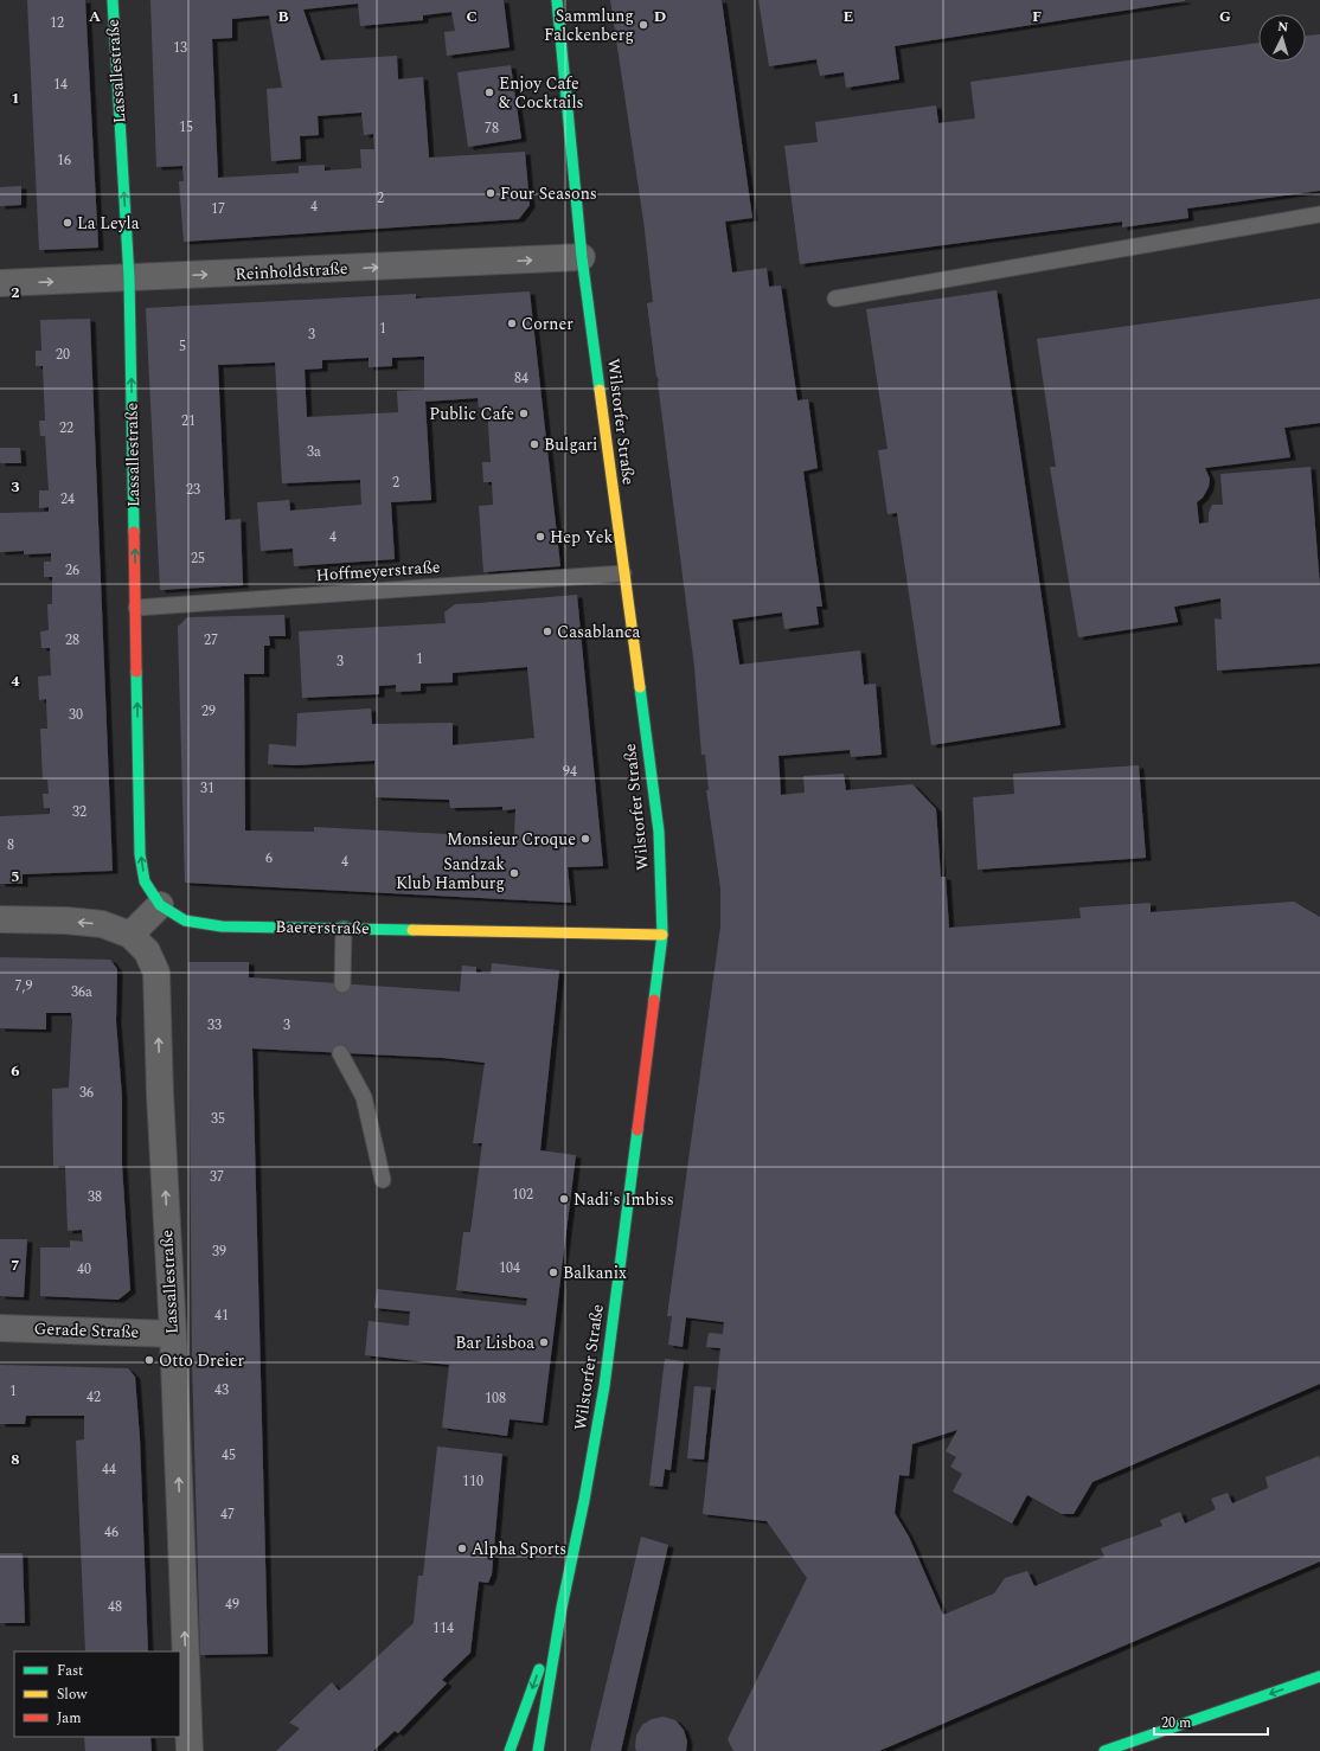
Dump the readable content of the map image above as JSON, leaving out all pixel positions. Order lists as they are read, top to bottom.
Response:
{
  "streets": {
    "main road": ["Lassallestraße", "Wilstorfer Straße", "Baererstraße"],
    "street": ["Reinholdstraße", "Gerade Straße"],
    "lane": ["Hoffmeyerstraße"]
  },
  "crossings": [
    ["Lassallestraße", "Reinholdstraße"],
    ["Lassallestraße", "Hoffmeyerstraße"],
    ["Lassallestraße", "Baererstraße"],
    ["Lassallestraße", "Gerade Straße"],
    ["Reinholdstraße", "Wilstorfer Straße"],
    ["Wilstorfer Straße", "Hoffmeyerstraße"],
    ["Wilstorfer Straße", "Baererstraße"]
  ],
  "one_way": ["Lassallestraße", "Reinholdstraße"],
  "places": [
    "Sammlung Falckenberg",
    "Enjoy Cafe & Cocktails",
    "Four Seasons",
    "La Leyla",
    "Corner",
    "Public Cafe",
    "Bulgari",
    "Hep Yek",
    "Casablanca",
    "Monsieur Croque",
    "Sandzak Klub Hamburg",
    "Nadi's Imbiss",
    "Balkanix",
    "Bar Lisboa",
    "Otto Dreier",
    "Alpha Sports"
  ],
  "house_numbers": [
    "12",
    "13",
    "14",
    "15",
    "78",
    "16",
    "2",
    "4",
    "17",
    "1",
    "3",
    "5",
    "20",
    "84",
    "21",
    "22",
    "3a",
    "2",
    "23",
    "24",
    "4",
    "25",
    "26",
    "28",
    "27",
    "1",
    "3",
    "29",
    "30",
    "94",
    "31",
    "32",
    "8",
    "6",
    "4",
    "7,9",
    "36a",
    "33",
    "3",
    "36",
    "35",
    "37",
    "102",
    "38",
    "39",
    "104",
    "40",
    "41",
    "43",
    "1",
    "42",
    "108",
    "45",
    "44",
    "110",
    "47",
    "46",
    "49",
    "48",
    "114"
  ],
  "legend": ["Fast", "Slow", "Jam"],
  "scale_bar": "20 m",
  "north": "top",
  "grid": {
    "columns": [
      "A",
      "B",
      "C",
      "D",
      "E",
      "F",
      "G"
    ],
    "rows": [
      "1",
      "2",
      "3",
      "4",
      "5",
      "6",
      "7",
      "8"
    ]
  }
}
